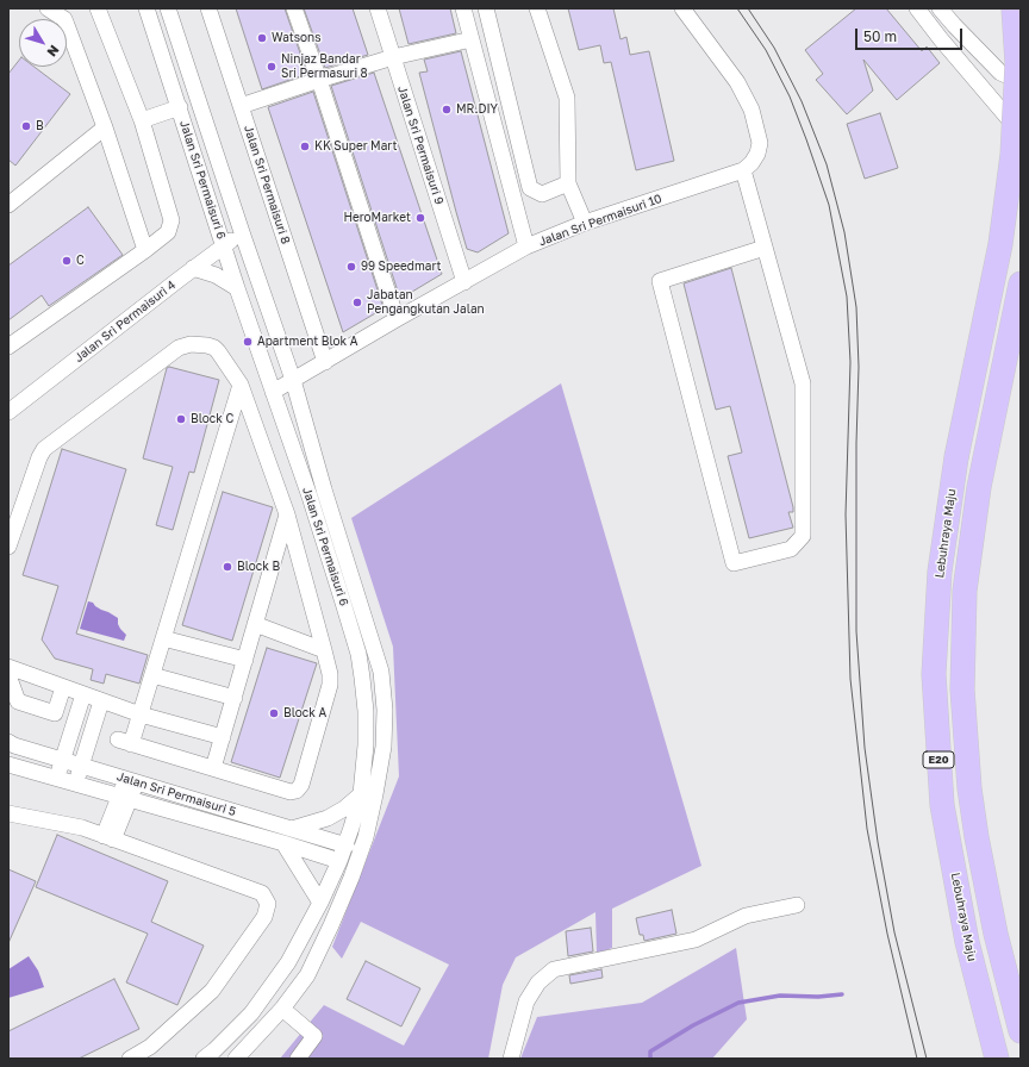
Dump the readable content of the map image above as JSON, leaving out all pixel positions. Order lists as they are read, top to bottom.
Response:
{
  "streets": {
    "highway": ["Lebuhraya Maju", "E20"],
    "street": [
      "Jalan Sri Permaisuri 9",
      "Jalan Sri Permaisuri 6",
      "Jalan Sri Permaisuri 8",
      "Jalan Sri Permaisuri 10",
      "Jalan Sri Permaisuri 4",
      "Jalan Sri Permaisuri 5"
    ]
  },
  "crossings": [
    ["Jalan Sri Permaisuri 9", "Jalan Sri Permaisuri 10"],
    ["Jalan Sri Permaisuri 6", "Jalan Sri Permaisuri 10"],
    ["Jalan Sri Permaisuri 6", "Jalan Sri Permaisuri 4"],
    ["Jalan Sri Permaisuri 6", "Jalan Sri Permaisuri 5"],
    ["Jalan Sri Permaisuri 8", "Jalan Sri Permaisuri 10"]
  ],
  "places": [
    "Watsons",
    "Ninjaz Bandar Sri Permasuri 8",
    "MR.DIY",
    "B",
    "KK Super Mart",
    "HeroMarket",
    "C",
    "99 Speedmart",
    "Jabatan Pengangkutan Jalan",
    "Apartment Blok A",
    "Block C",
    "Block B",
    "Block A"
  ],
  "scale_bar": "50 m",
  "north": "bottom right"
}
